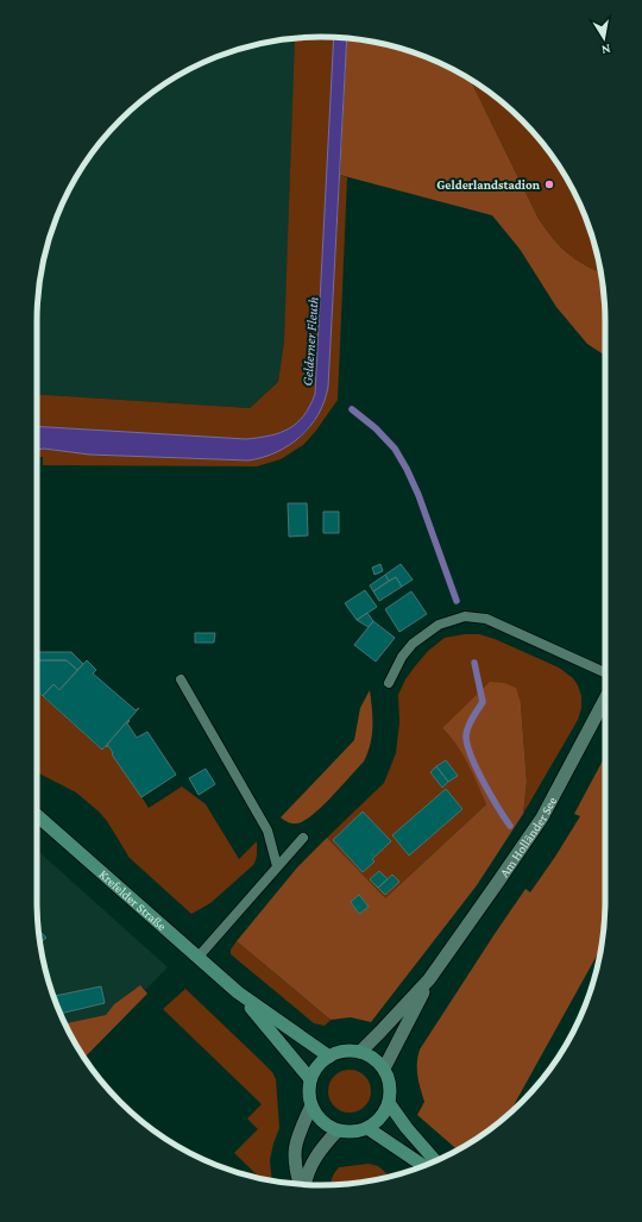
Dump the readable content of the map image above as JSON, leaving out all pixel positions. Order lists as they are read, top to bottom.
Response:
{
  "streets": {
    "main road": ["Krefelder Straße"],
    "street": ["Am Holländer See"]
  },
  "crossings": [
    ["Am Holländer See", "Krefelder Straße"]
  ],
  "water": ["Gelderner Fleuth"],
  "places": ["Gelderlandstadion"],
  "north": "bottom"
}
